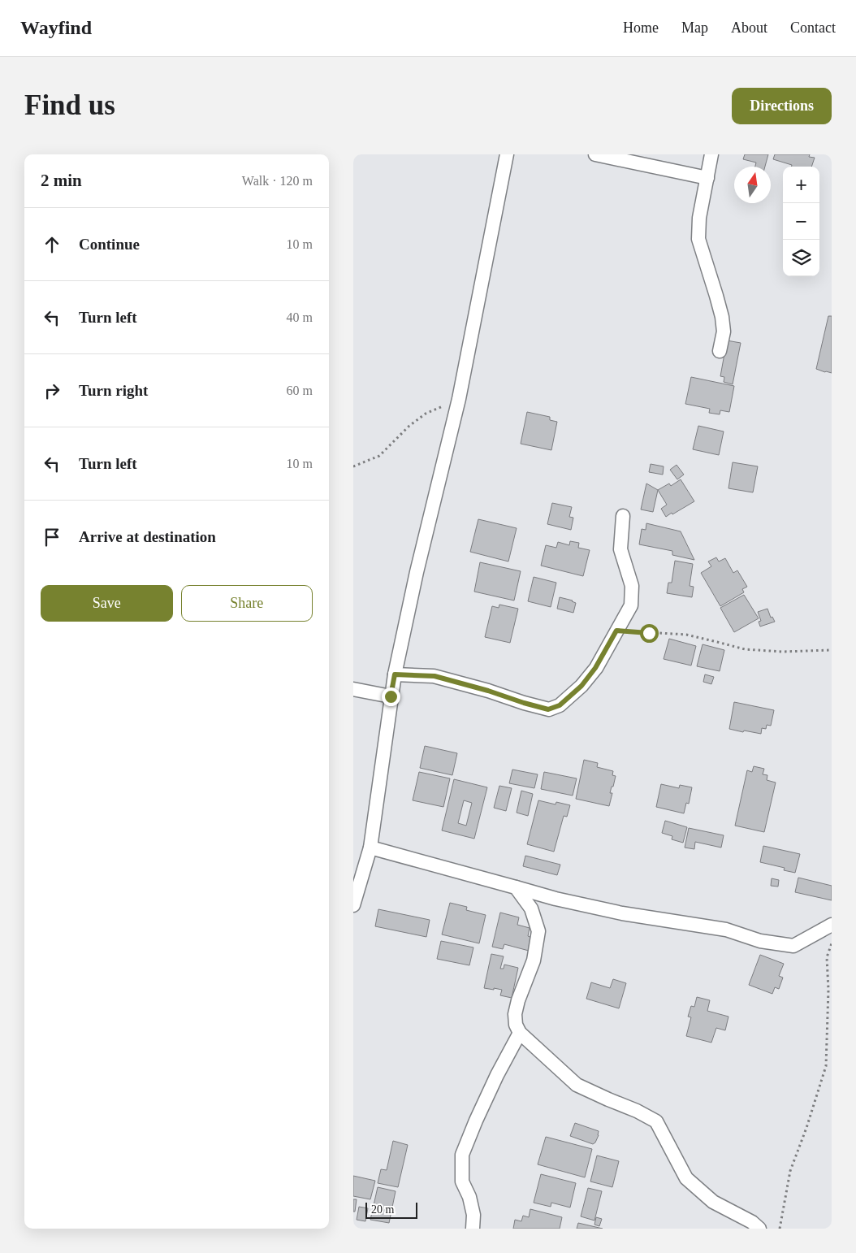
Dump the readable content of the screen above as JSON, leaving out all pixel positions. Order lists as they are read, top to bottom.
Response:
{
  "scale_bar": "20 m",
  "north": "top",
  "page": {
    "header": "Wayfind",
    "nav": [
      "Home",
      "Map",
      "About",
      "Contact"
    ],
    "buttons": [
      "Directions",
      ["Save", "Share"]
    ],
    "title": "Find us",
    "heading": ["2 min", "Walk · 120 m"],
    "map_buttons": ["+", "−"],
    "list": [
      ["Continue", "10 m"],
      ["Turn left", "40 m"],
      ["Turn right", "60 m"],
      ["Turn left", "10 m"],
      "Arrive at destination"
    ],
    "scale": "20 m"
  }
}
